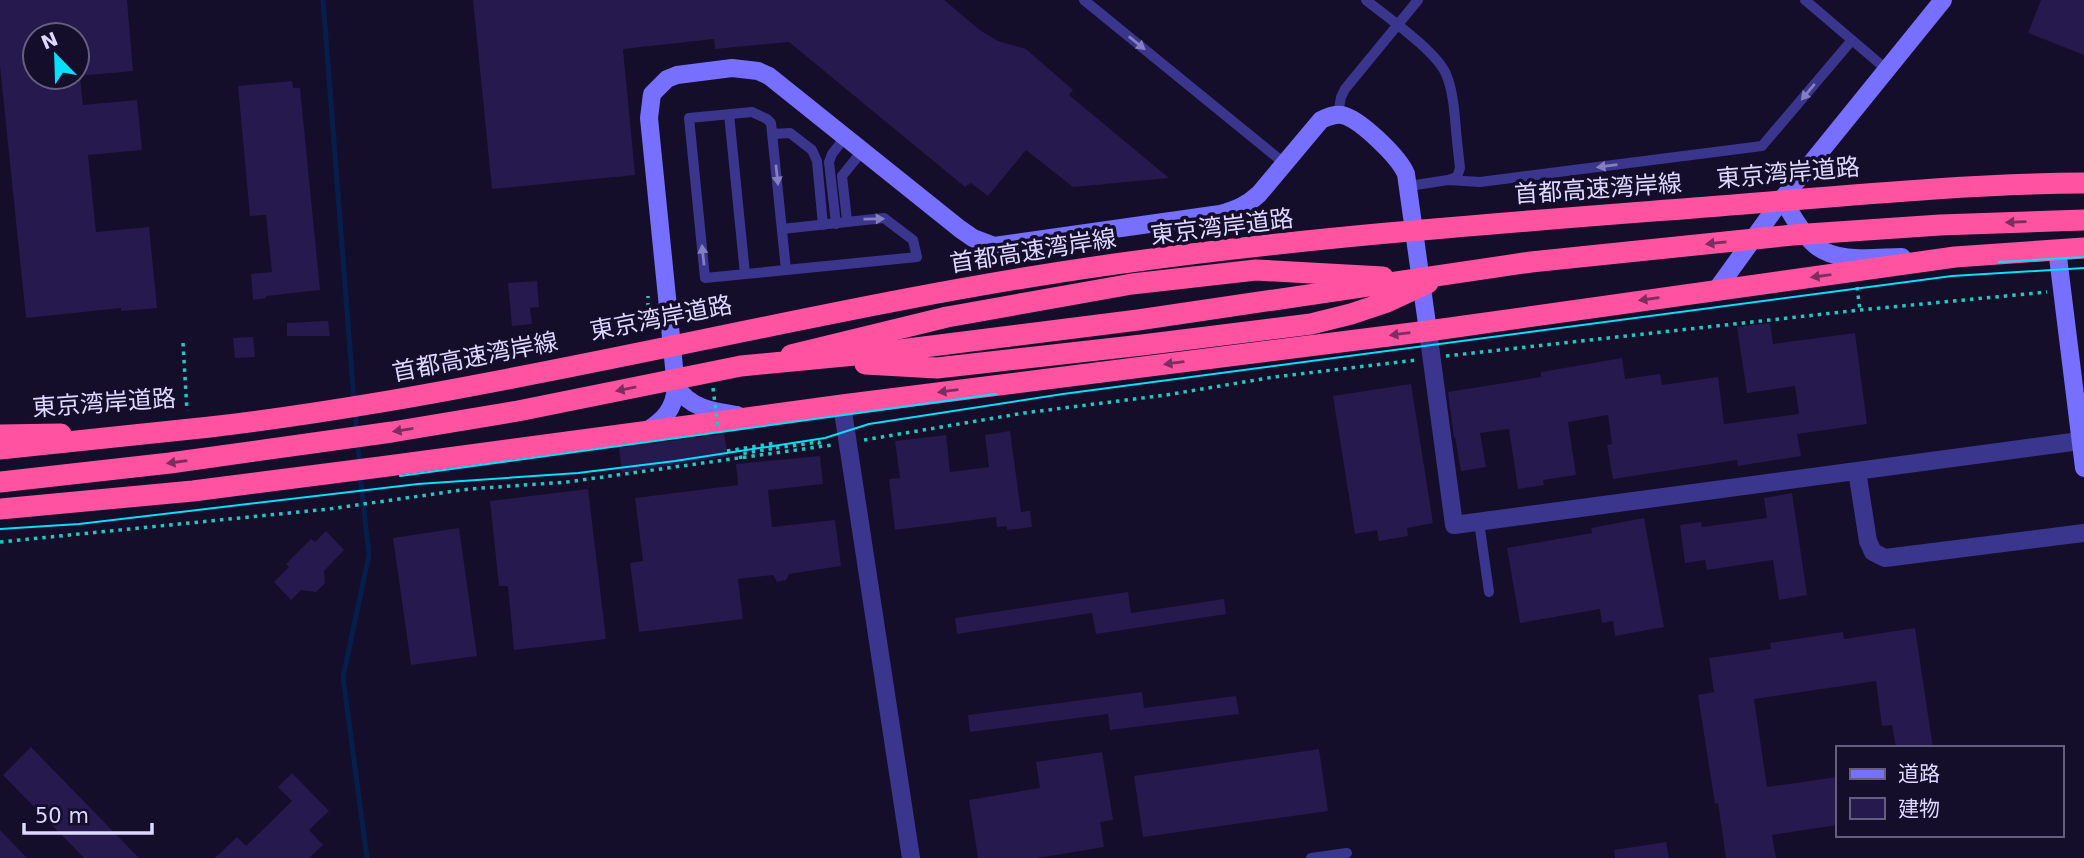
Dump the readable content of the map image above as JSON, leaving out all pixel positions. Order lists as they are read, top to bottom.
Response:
{
  "streets": {
    "highway": ["東京湾岸道路", "首都高速湾岸線"]
  },
  "crossings": [
    ["東京湾岸道路", "首都高速湾岸線"]
  ],
  "legend": ["道路", "建物"],
  "scale_bar": "50 m",
  "north": "top left"
}
